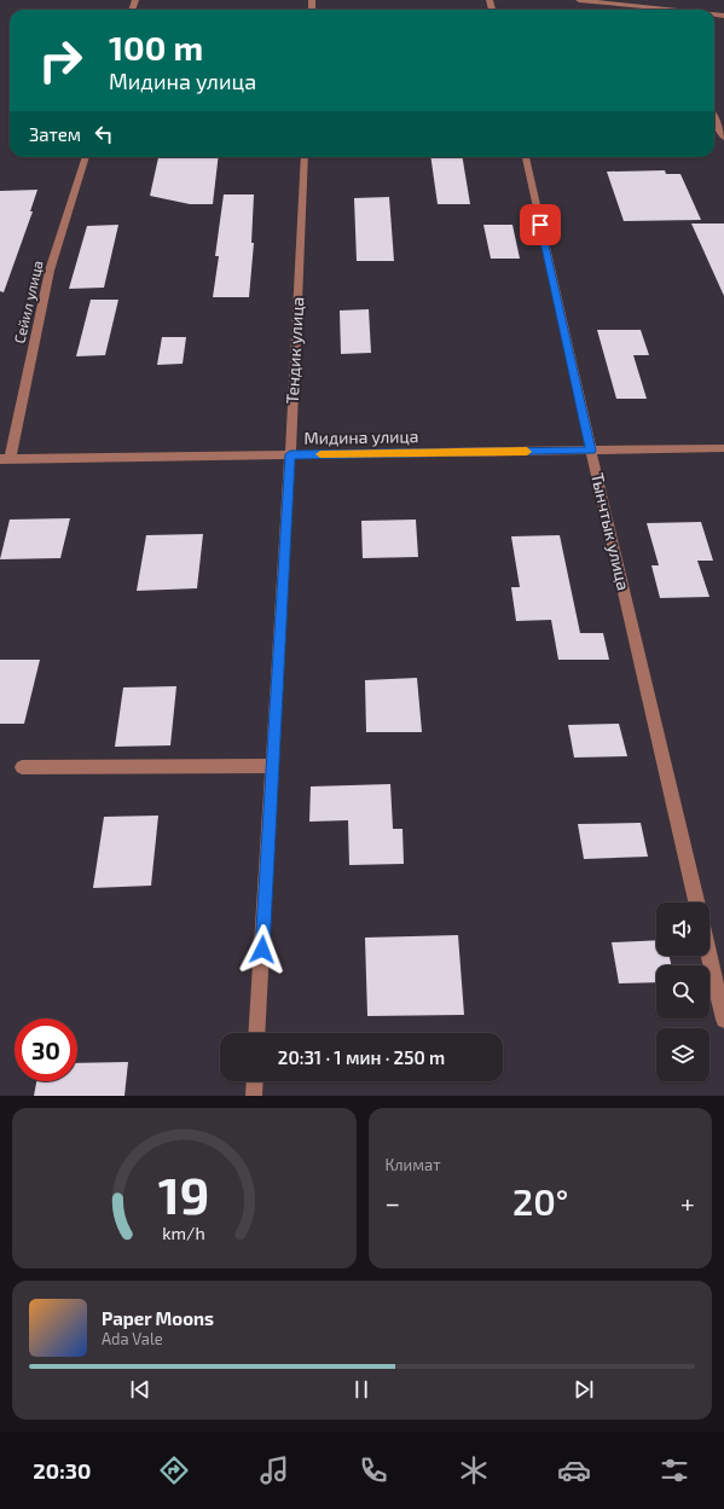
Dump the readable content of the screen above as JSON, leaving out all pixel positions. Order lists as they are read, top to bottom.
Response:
{
  "streets": {
    "street": [
      "Сейил улица",
      "Тендик улица",
      "Мидина улица",
      "Тынчтык улица"
    ]
  },
  "crossings": [
    ["Сейил улица", "Мидина улица"],
    ["Тендик улица", "Мидина улица"],
    ["Мидина улица", "Тынчтык улица"]
  ],
  "page": {
    "turn": ["100 m", "Мидина улица"],
    "then": "Затем",
    "limit": "30",
    "trip": "20:31 · 1 мин · 250 m",
    "tile": "Климат",
    "heat": ["−", "20°", "+"],
    "song": ["Paper Moons", "Ada Vale"],
    "tabs": "20:30",
    "gauge": ["19", "km/h"]
  }
}
